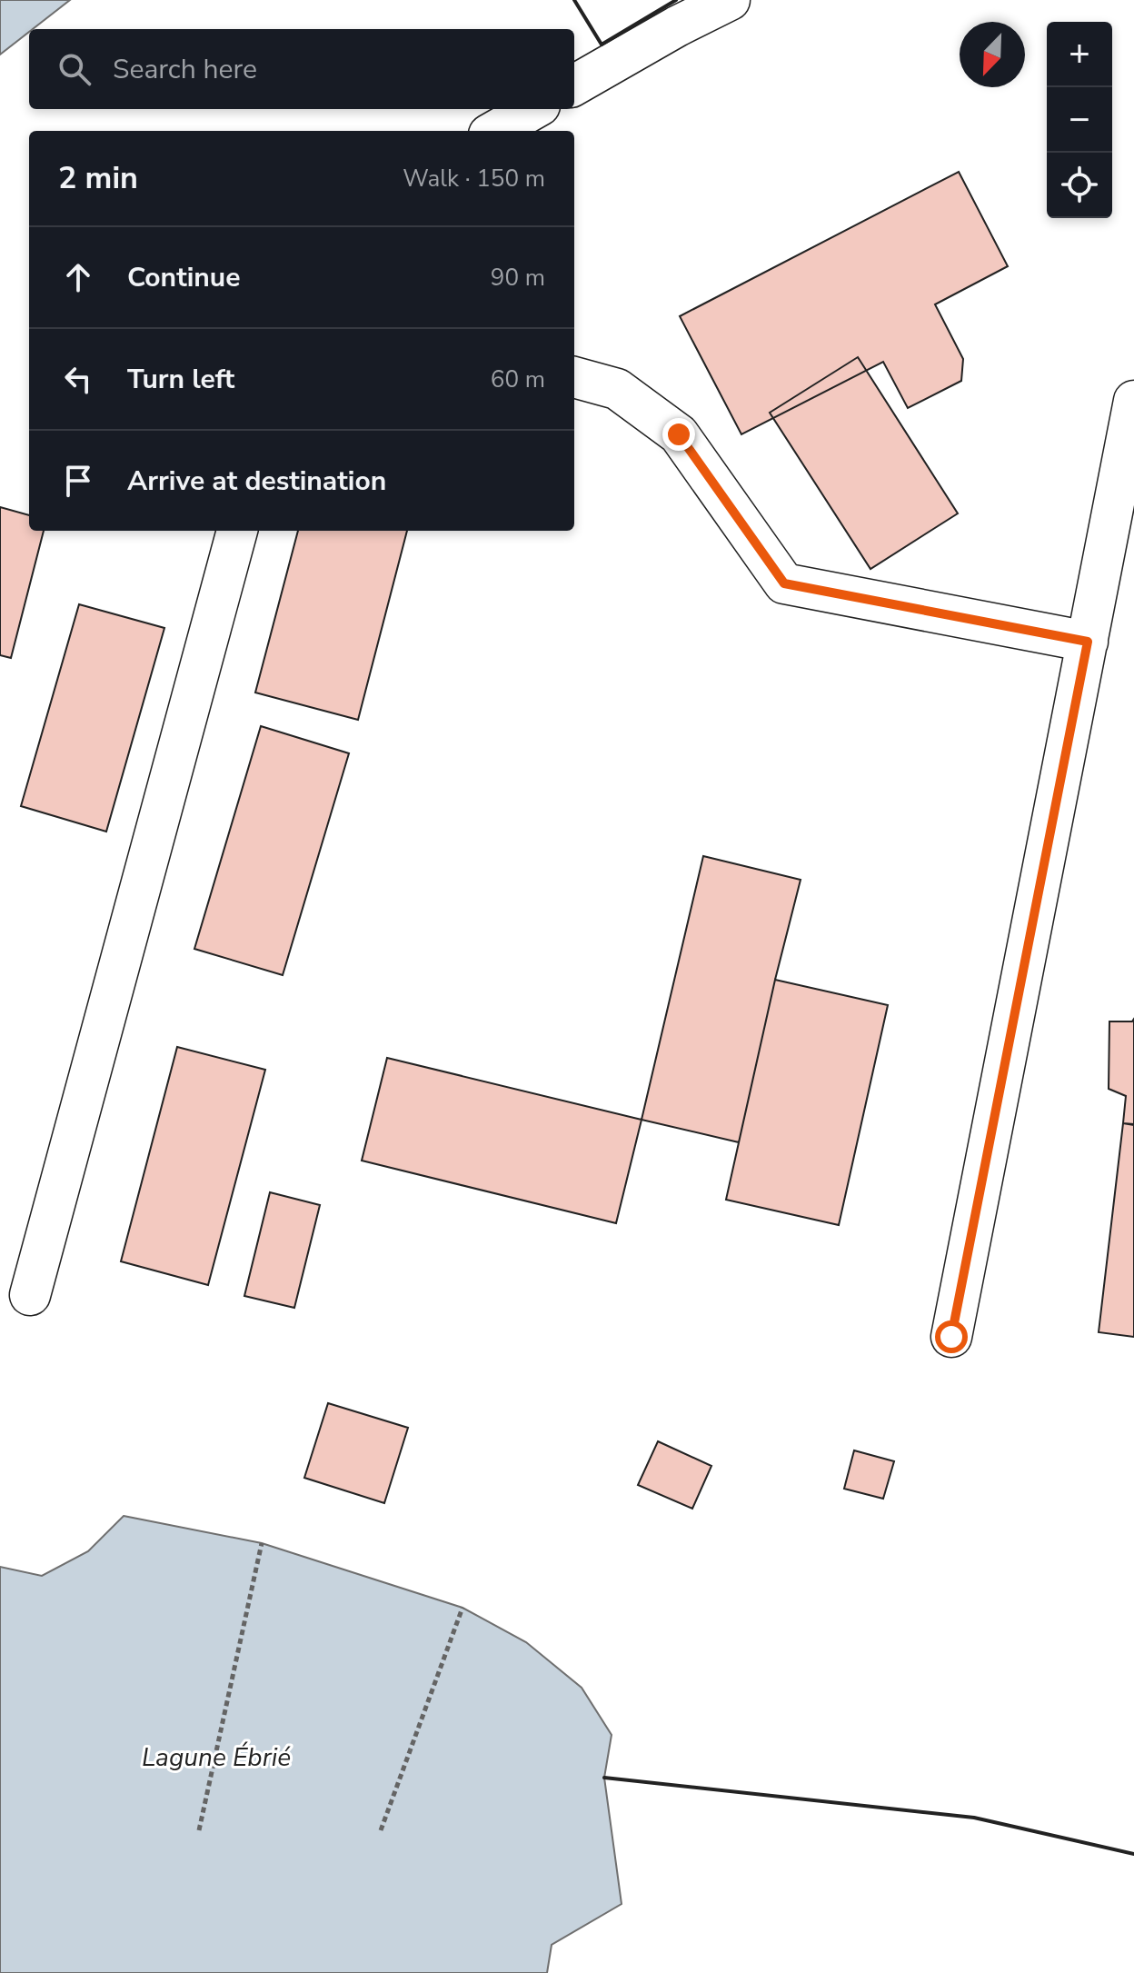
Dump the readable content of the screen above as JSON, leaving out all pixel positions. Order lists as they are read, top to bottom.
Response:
{
  "water": ["Lagune Ébrié"],
  "north": "bottom left",
  "page": {
    "map_buttons": ["+", "−"],
    "search": "Search here",
    "heading": ["2 min", "Walk · 150 m"],
    "list": [
      ["Continue", "90 m"],
      ["Turn left", "60 m"],
      "Arrive at destination"
    ]
  }
}
